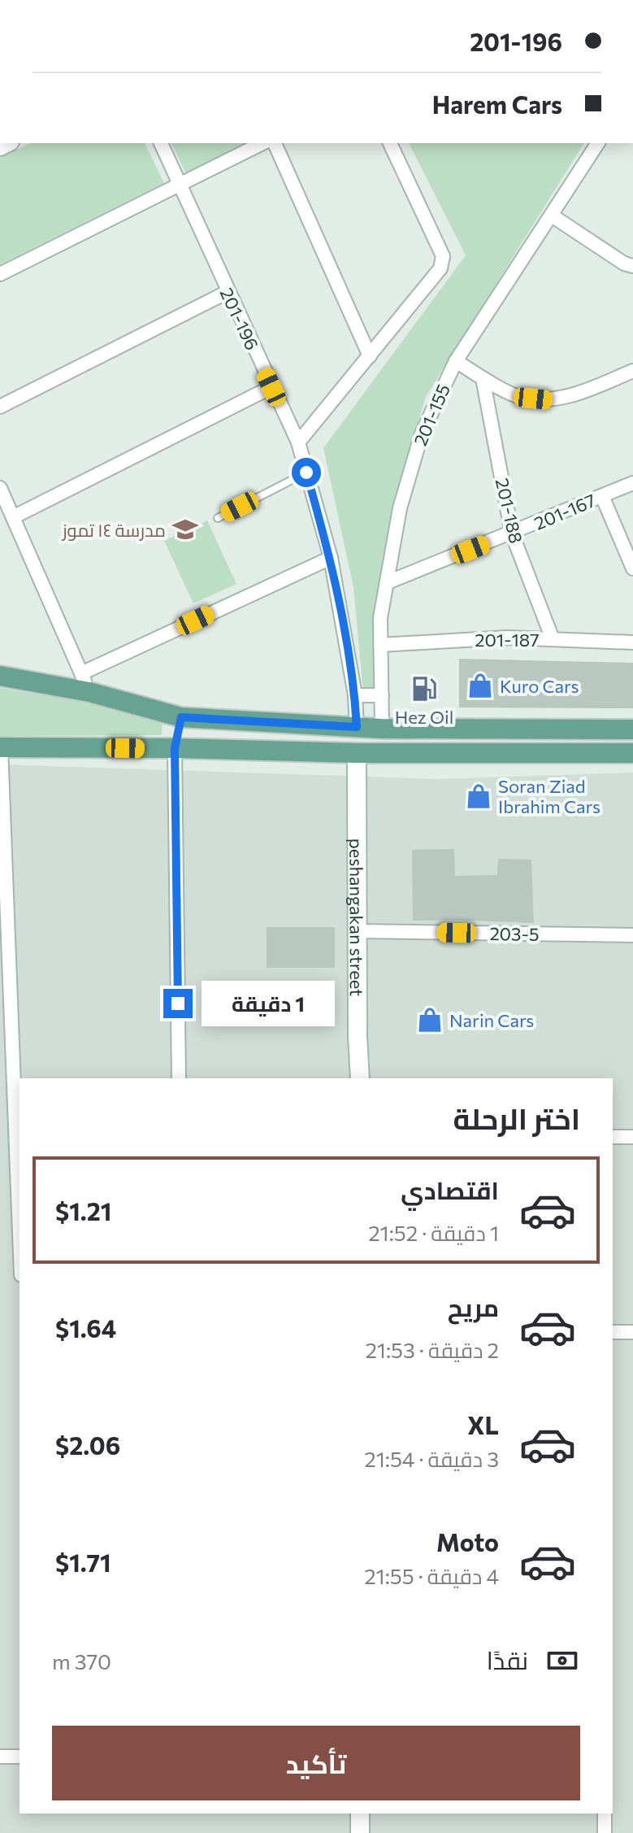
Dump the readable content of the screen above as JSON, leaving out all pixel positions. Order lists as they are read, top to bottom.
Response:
{
  "streets": {
    "street": [
      "201-196",
      "201-155",
      "201-188",
      "201-167",
      "201-187",
      "peshangakan street",
      "203-5"
    ]
  },
  "crossings": [
    ["201-155", "201-167"],
    ["201-155", "201-187"],
    ["201-188", "201-167"],
    ["201-188", "201-187"],
    ["peshangakan street", "203-5"]
  ],
  "places": {
    "school or university": ["مدرسة ١٤ تموز"],
    "shop": ["Kuro Cars", "Soran Ziad Ibrahim Cars", "Narin Cars"],
    "fuel station": ["Hez Oil"]
  },
  "page": {
    "banner": ["201-196", "Harem Cars"],
    "bubble": "1 دقيقة",
    "heading": "اختر الرحلة",
    "list": [
      {
        "name": "اقتصادي",
        "note": "1 دقيقة · 21:52",
        "value": "$1.21"
      },
      {
        "name": "مريح",
        "note": "2 دقيقة · 21:53",
        "value": "$1.64"
      },
      {
        "name": "XL",
        "note": "3 دقيقة · 21:54",
        "value": "$2.06"
      },
      {
        "name": "Moto",
        "note": "4 دقيقة · 21:55",
        "value": "$1.71"
      }
    ],
    "pay": ["نقدًا", "370 m"],
    "buttons": "تأكيد"
  }
}
